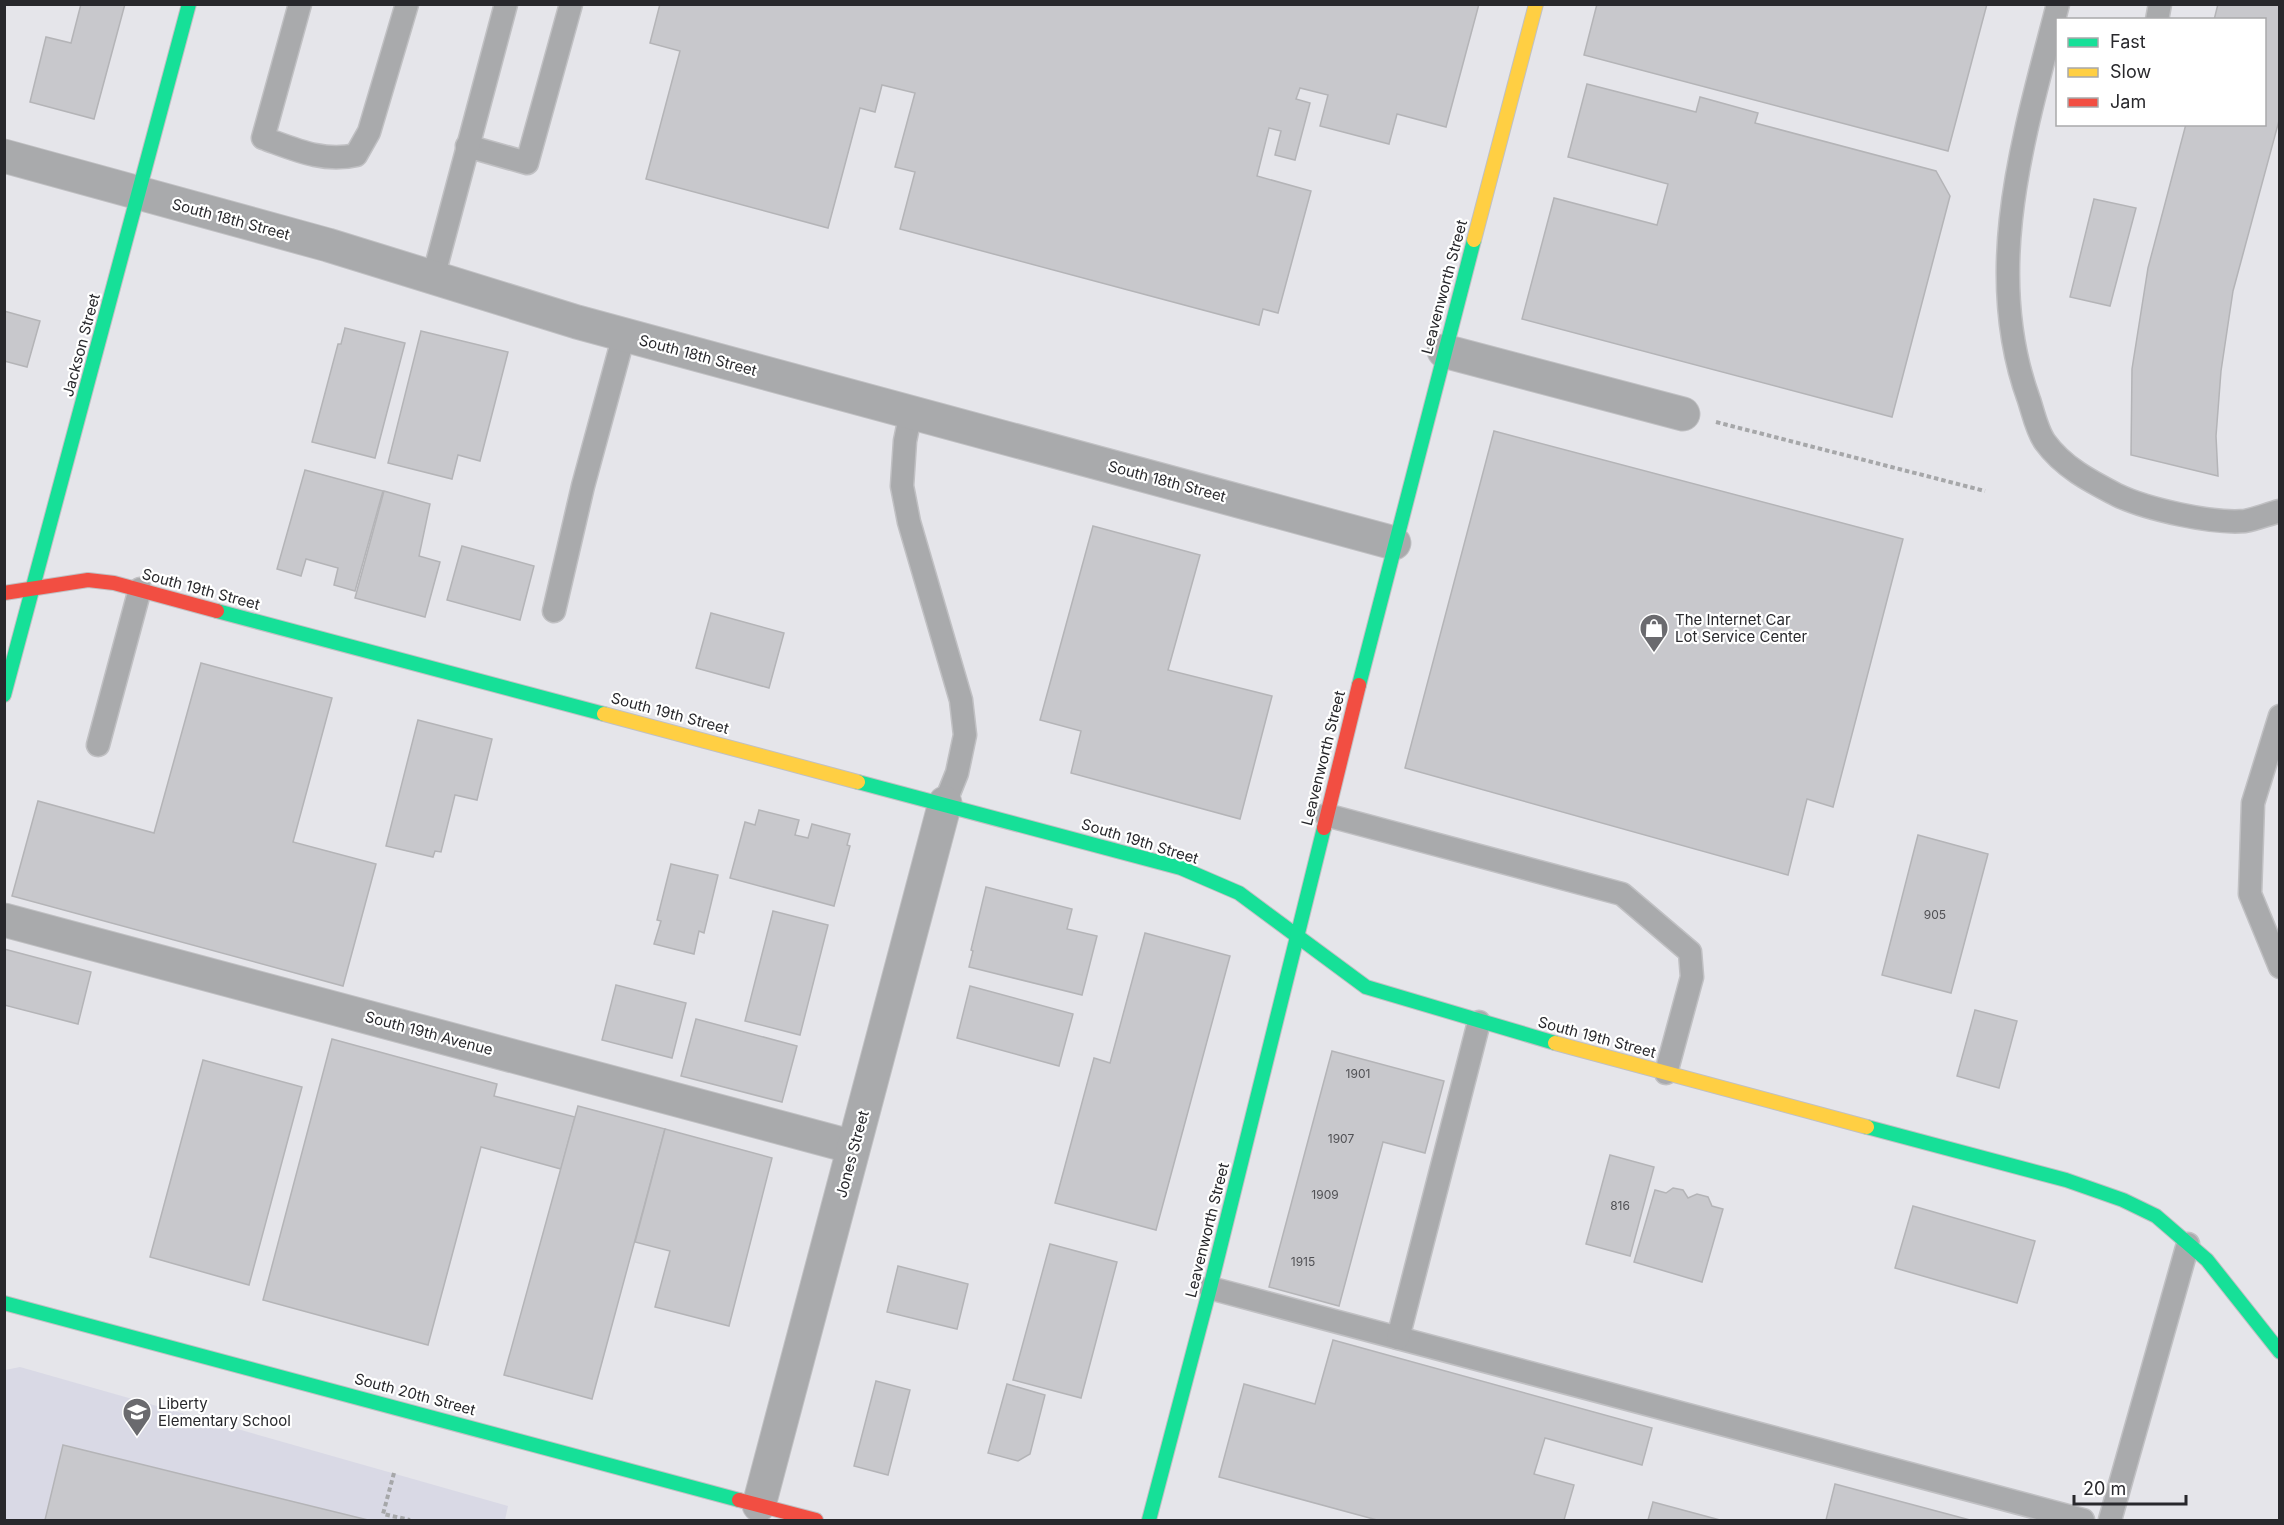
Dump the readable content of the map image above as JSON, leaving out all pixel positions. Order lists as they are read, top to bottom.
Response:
{
  "streets": {
    "main road": [
      "Leavenworth Street",
      "Jackson Street",
      "South 19th Street",
      "South 20th Street"
    ],
    "street": ["South 18th Street", "South 19th Avenue", "Jones Street"]
  },
  "crossings": [
    ["South 18th Street", "Leavenworth Street"],
    ["South 18th Street", "Jackson Street"],
    ["Leavenworth Street", "South 19th Street"],
    ["Jackson Street", "South 19th Street"],
    ["South 19th Street", "Jones Street"],
    ["South 19th Avenue", "Jones Street"],
    ["Jones Street", "South 20th Street"]
  ],
  "places": {
    "shop": ["The Internet Car Lot Service Center"],
    "school or university": ["Liberty Elementary School"]
  },
  "house_numbers": [
    "905",
    "1901",
    "1907",
    "1909",
    "816",
    "1915"
  ],
  "legend": ["Fast", "Slow", "Jam"],
  "scale_bar": "20 m"
}
